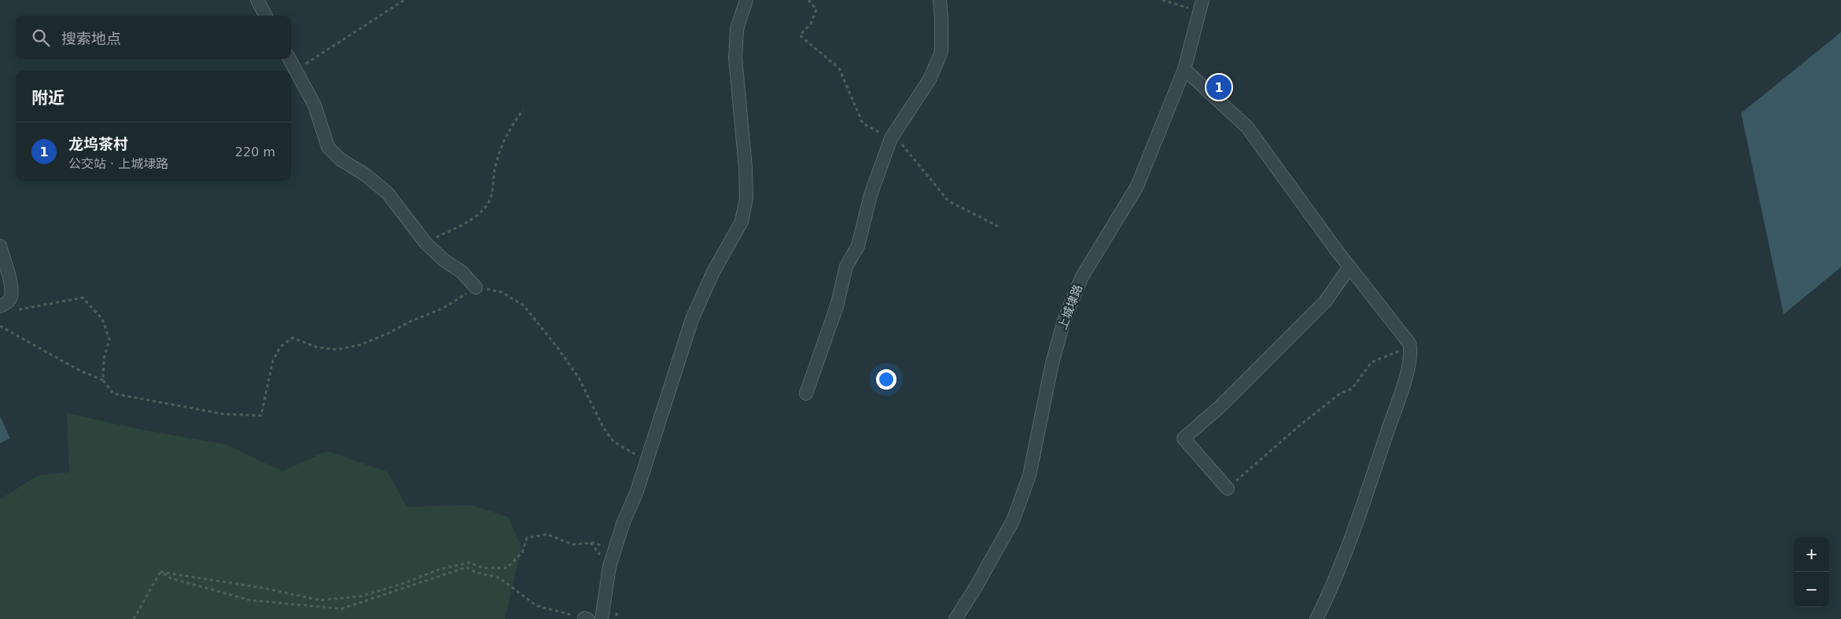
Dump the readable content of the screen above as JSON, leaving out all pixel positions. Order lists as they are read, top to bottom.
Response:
{
  "streets": {
    "street": ["上城埭路"]
  },
  "page": {
    "search": "搜索地点",
    "heading": "附近",
    "pins": "1",
    "list": [
      {
        "mark": "1",
        "name": "龙坞茶村",
        "note": "公交站 · 上城埭路",
        "value": "220 m"
      }
    ],
    "map_buttons": ["+", "−"]
  }
}
